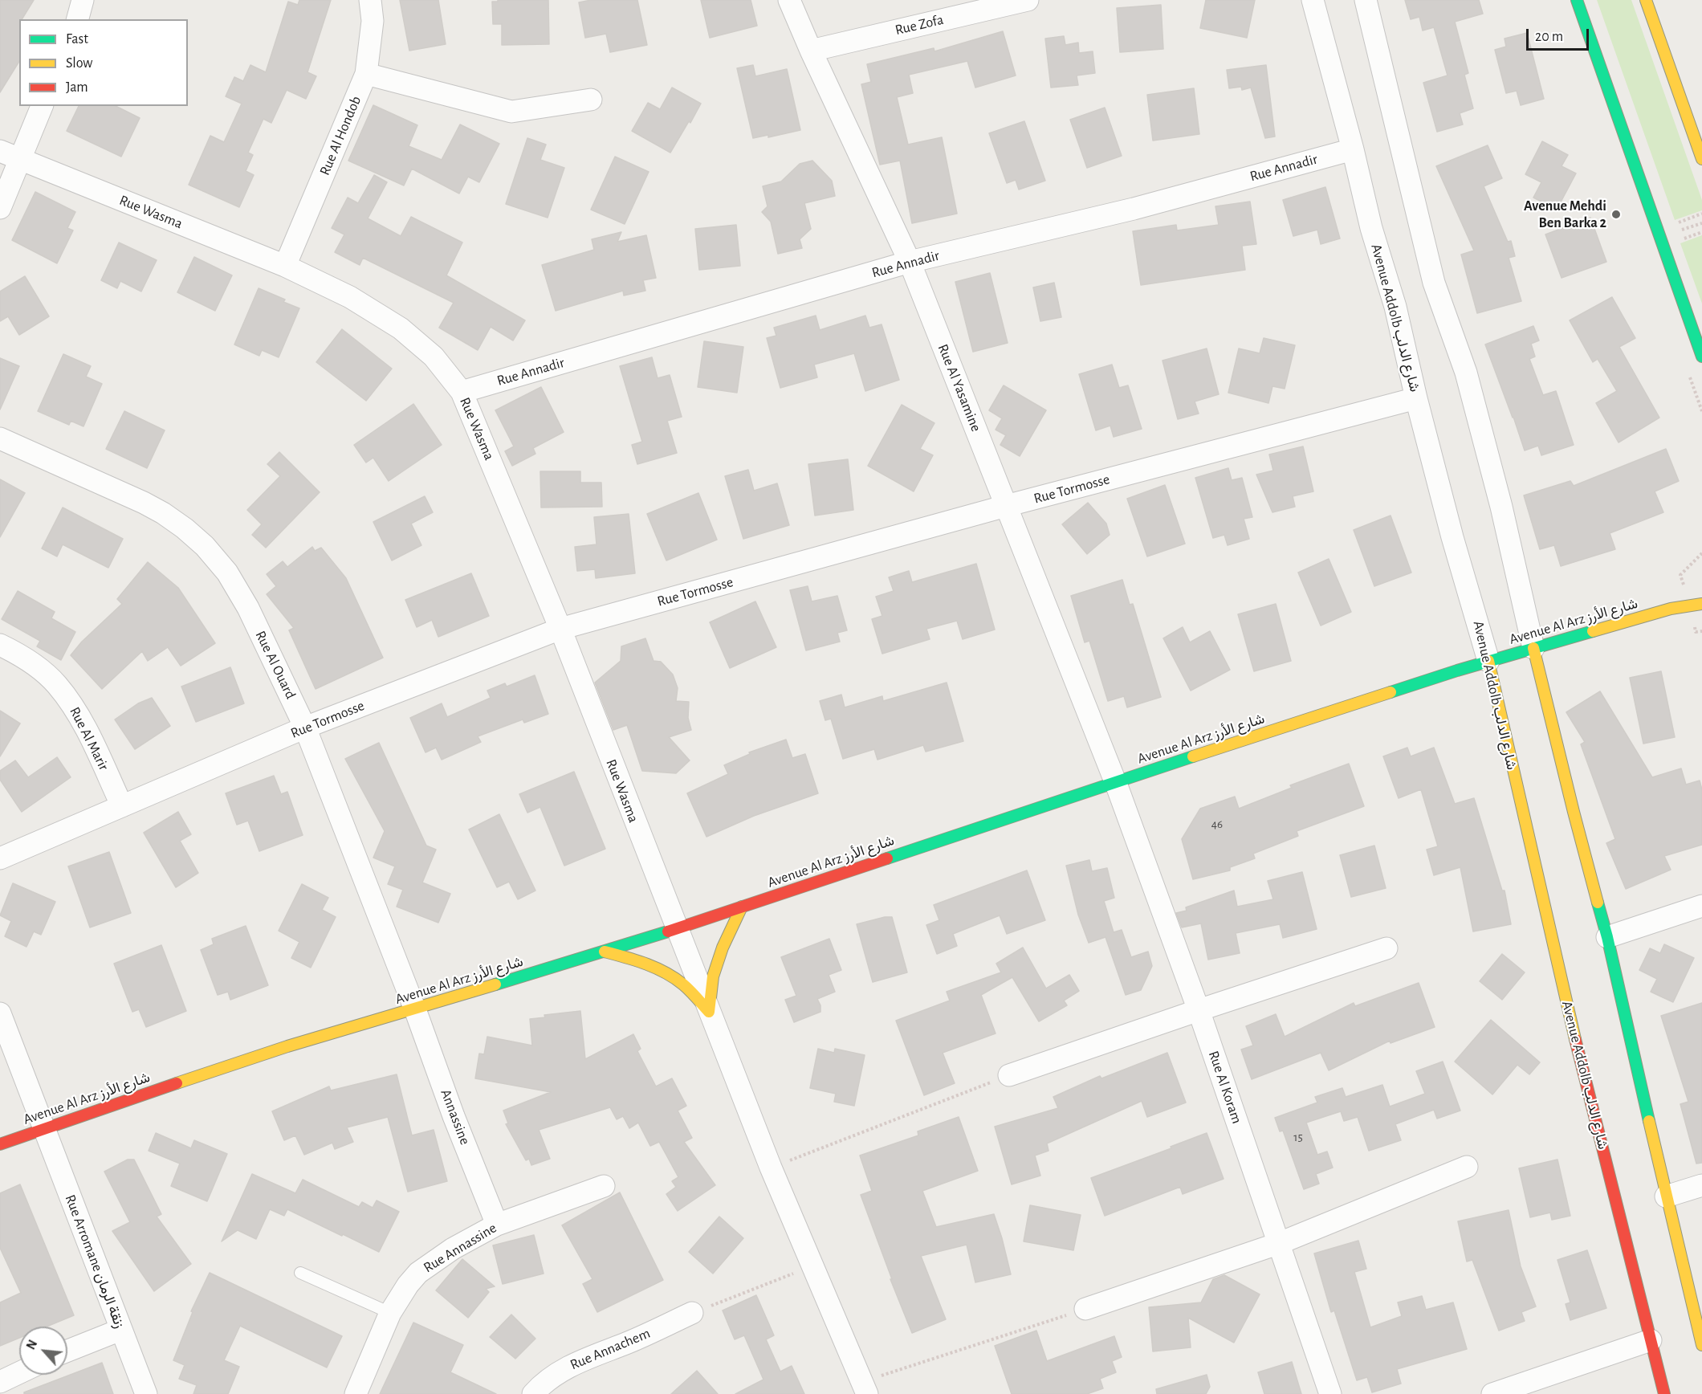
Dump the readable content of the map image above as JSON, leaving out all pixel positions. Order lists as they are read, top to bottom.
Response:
{
  "streets": {
    "street": [
      "Rue Zofa",
      "Rue Al Hondob",
      "Rue Annadir",
      "Rue Wasma",
      "Avenue Addolb شارع الدلب",
      "Rue Al Yasamine",
      "Rue Tormosse",
      "Avenue Al Arz شارع الأرز",
      "Rue Al Ouard",
      "Rue Al Marir",
      "Rue Al Koram",
      "Annassine",
      "Rue Annassine",
      "Rue Arromane زنقة الرمان",
      "Rue Annachem"
    ]
  },
  "crossings": [
    ["Rue Zofa", "Rue Al Yasamine"],
    ["Rue Al Hondob", "Rue Wasma"],
    ["Rue Annadir", "Rue Wasma"],
    ["Rue Annadir", "Avenue Addolb شارع الدلب"],
    ["Rue Annadir", "Rue Al Yasamine"],
    ["Rue Wasma", "Rue Tormosse"],
    ["Rue Wasma", "Avenue Al Arz شارع الأرز"],
    ["Avenue Addolb شارع الدلب", "Rue Tormosse"],
    ["Avenue Addolb شارع الدلب", "Avenue Al Arz شارع الأرز"],
    ["Rue Al Yasamine", "Rue Tormosse"],
    ["Rue Al Yasamine", "Avenue Al Arz شارع الأرز"],
    ["Rue Al Yasamine", "Rue Al Koram"],
    ["Rue Tormosse", "Rue Al Ouard"],
    ["Rue Tormosse", "Rue Al Marir"],
    ["Avenue Al Arz شارع الأرز", "Rue Al Ouard"],
    ["Avenue Al Arz شارع الأرز", "Rue Al Koram"],
    ["Avenue Al Arz شارع الأرز", "Annassine"],
    ["Avenue Al Arz شارع الأرز", "Rue Arromane زنقة الرمان"],
    ["Rue Al Ouard", "Annassine"],
    ["Annassine", "Rue Annassine"]
  ],
  "places": ["Avenue Mehdi Ben Barka 2"],
  "house_numbers": ["46", "15"],
  "legend": ["Fast", "Slow", "Jam"],
  "scale_bar": "20 m",
  "north": "top left"
}
